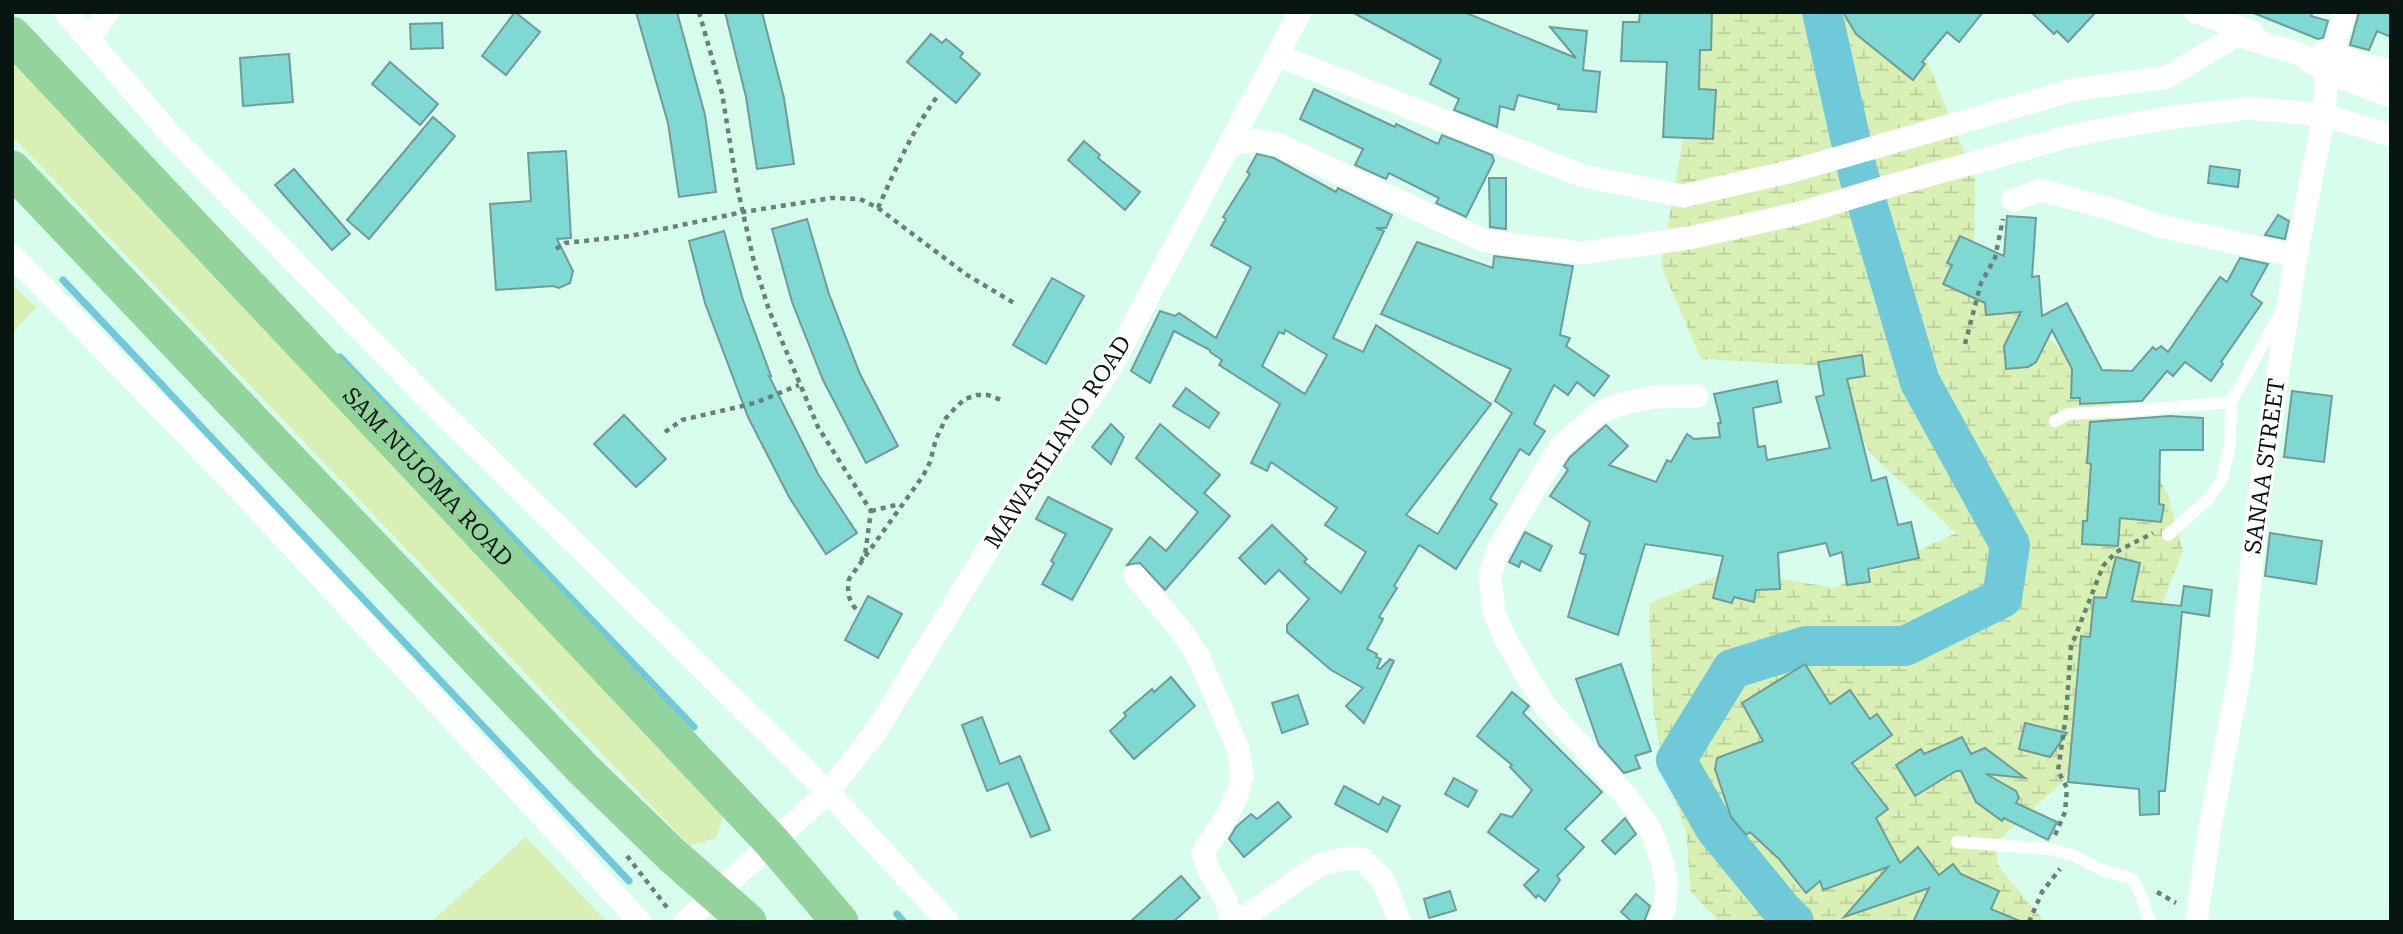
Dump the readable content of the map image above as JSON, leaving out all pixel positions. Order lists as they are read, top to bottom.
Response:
{
  "streets": {
    "main road": ["SAM NUJOMA ROAD"],
    "street": ["MAWASILIANO ROAD", "SANAA STREET"]
  },
  "crossings": [
    ["MAWASILIANO ROAD", "SAM NUJOMA ROAD"]
  ]
}
